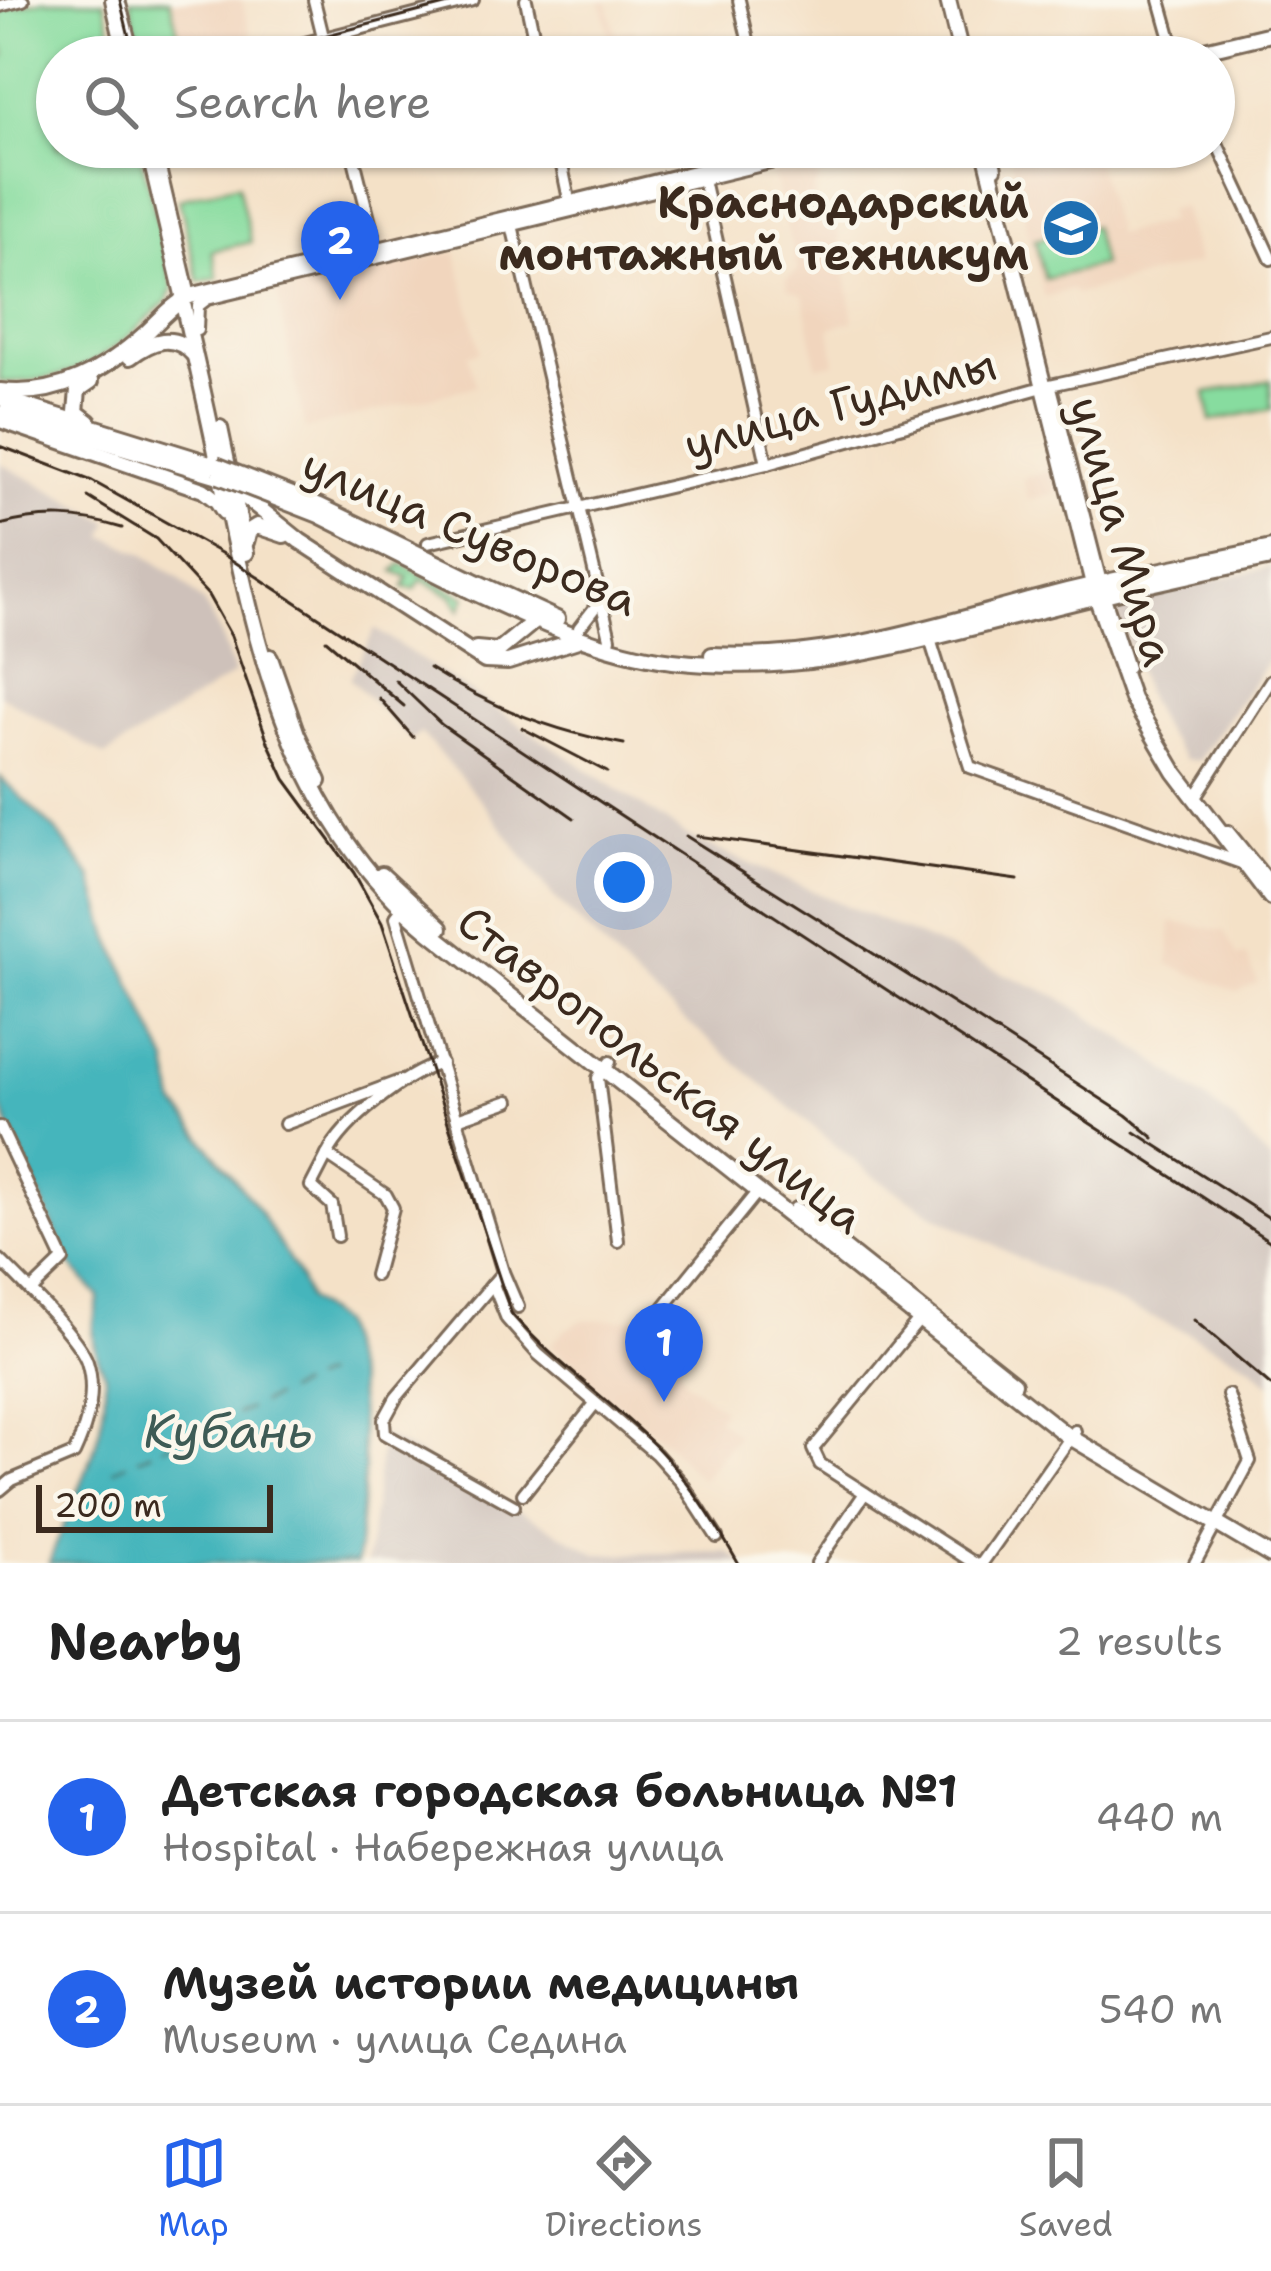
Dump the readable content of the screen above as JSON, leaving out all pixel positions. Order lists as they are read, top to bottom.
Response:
{
  "streets": {
    "main road": ["улица Мира", "улица Суворова", "Ставропольская улица"],
    "street": ["улица Гудимы"]
  },
  "crossings": [
    ["улица Гудимы", "улица Мира"],
    ["улица Мира", "улица Суворова"],
    ["улица Суворова", "Ставропольская улица"]
  ],
  "water": ["Кубань"],
  "places": {
    "school or university": ["Краснодарский монтажный техникум"]
  },
  "scale_bar": "200 m",
  "page": {
    "search": "Search here",
    "pins": ["2", "1"],
    "scale": "200 m",
    "heading": ["Nearby", "2 results"],
    "list": [
      {
        "mark": "1",
        "name": "Детская городская больница №1",
        "note": "Hospital · Набережная улица",
        "value": "440 m"
      },
      {
        "mark": "2",
        "name": "Музей истории медицины",
        "note": "Museum · улица Седина",
        "value": "540 m"
      }
    ],
    "nav": ["Map", "Directions", "Saved"]
  }
}
